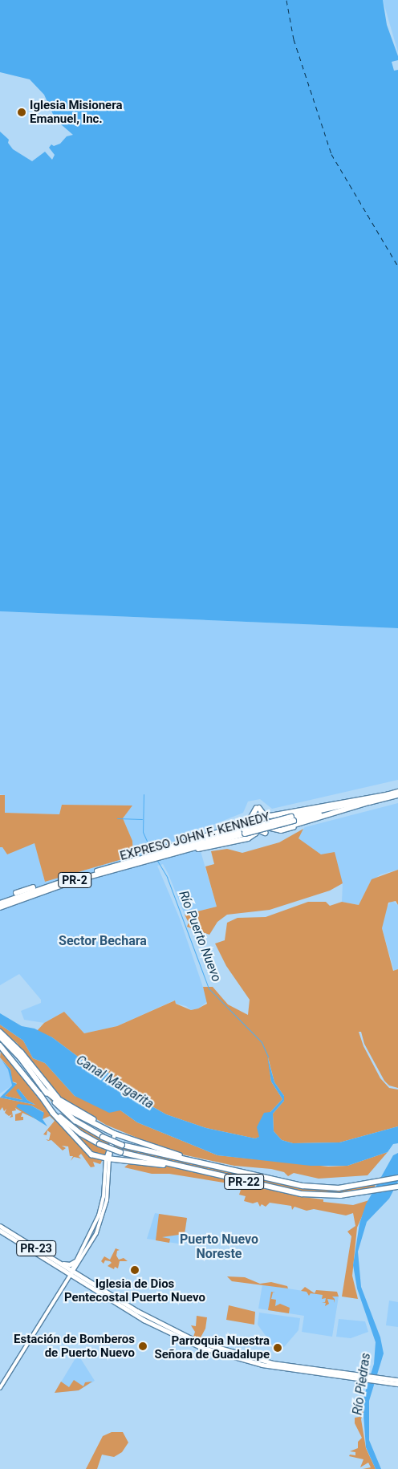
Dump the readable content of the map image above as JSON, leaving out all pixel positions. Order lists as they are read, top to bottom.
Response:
{
  "streets": {
    "highway": ["EXPRESO JOHN F. KENNEDY", "PR-2", "PR-22"],
    "main road": ["PR-23"]
  },
  "districts": ["Sector Bechara", "Puerto Nuevo Noreste"],
  "water": ["Río Puerto Nuevo", "Canal Margarita", "Río Piedras"],
  "places": [
    "Iglesia Misionera Emanuel, Inc.",
    "Iglesia de Dios Pentecostal Puerto Nuevo",
    "Estación de Bomberos de Puerto Nuevo",
    "Parroquia Nuestra Señora de Guadalupe"
  ]
}
